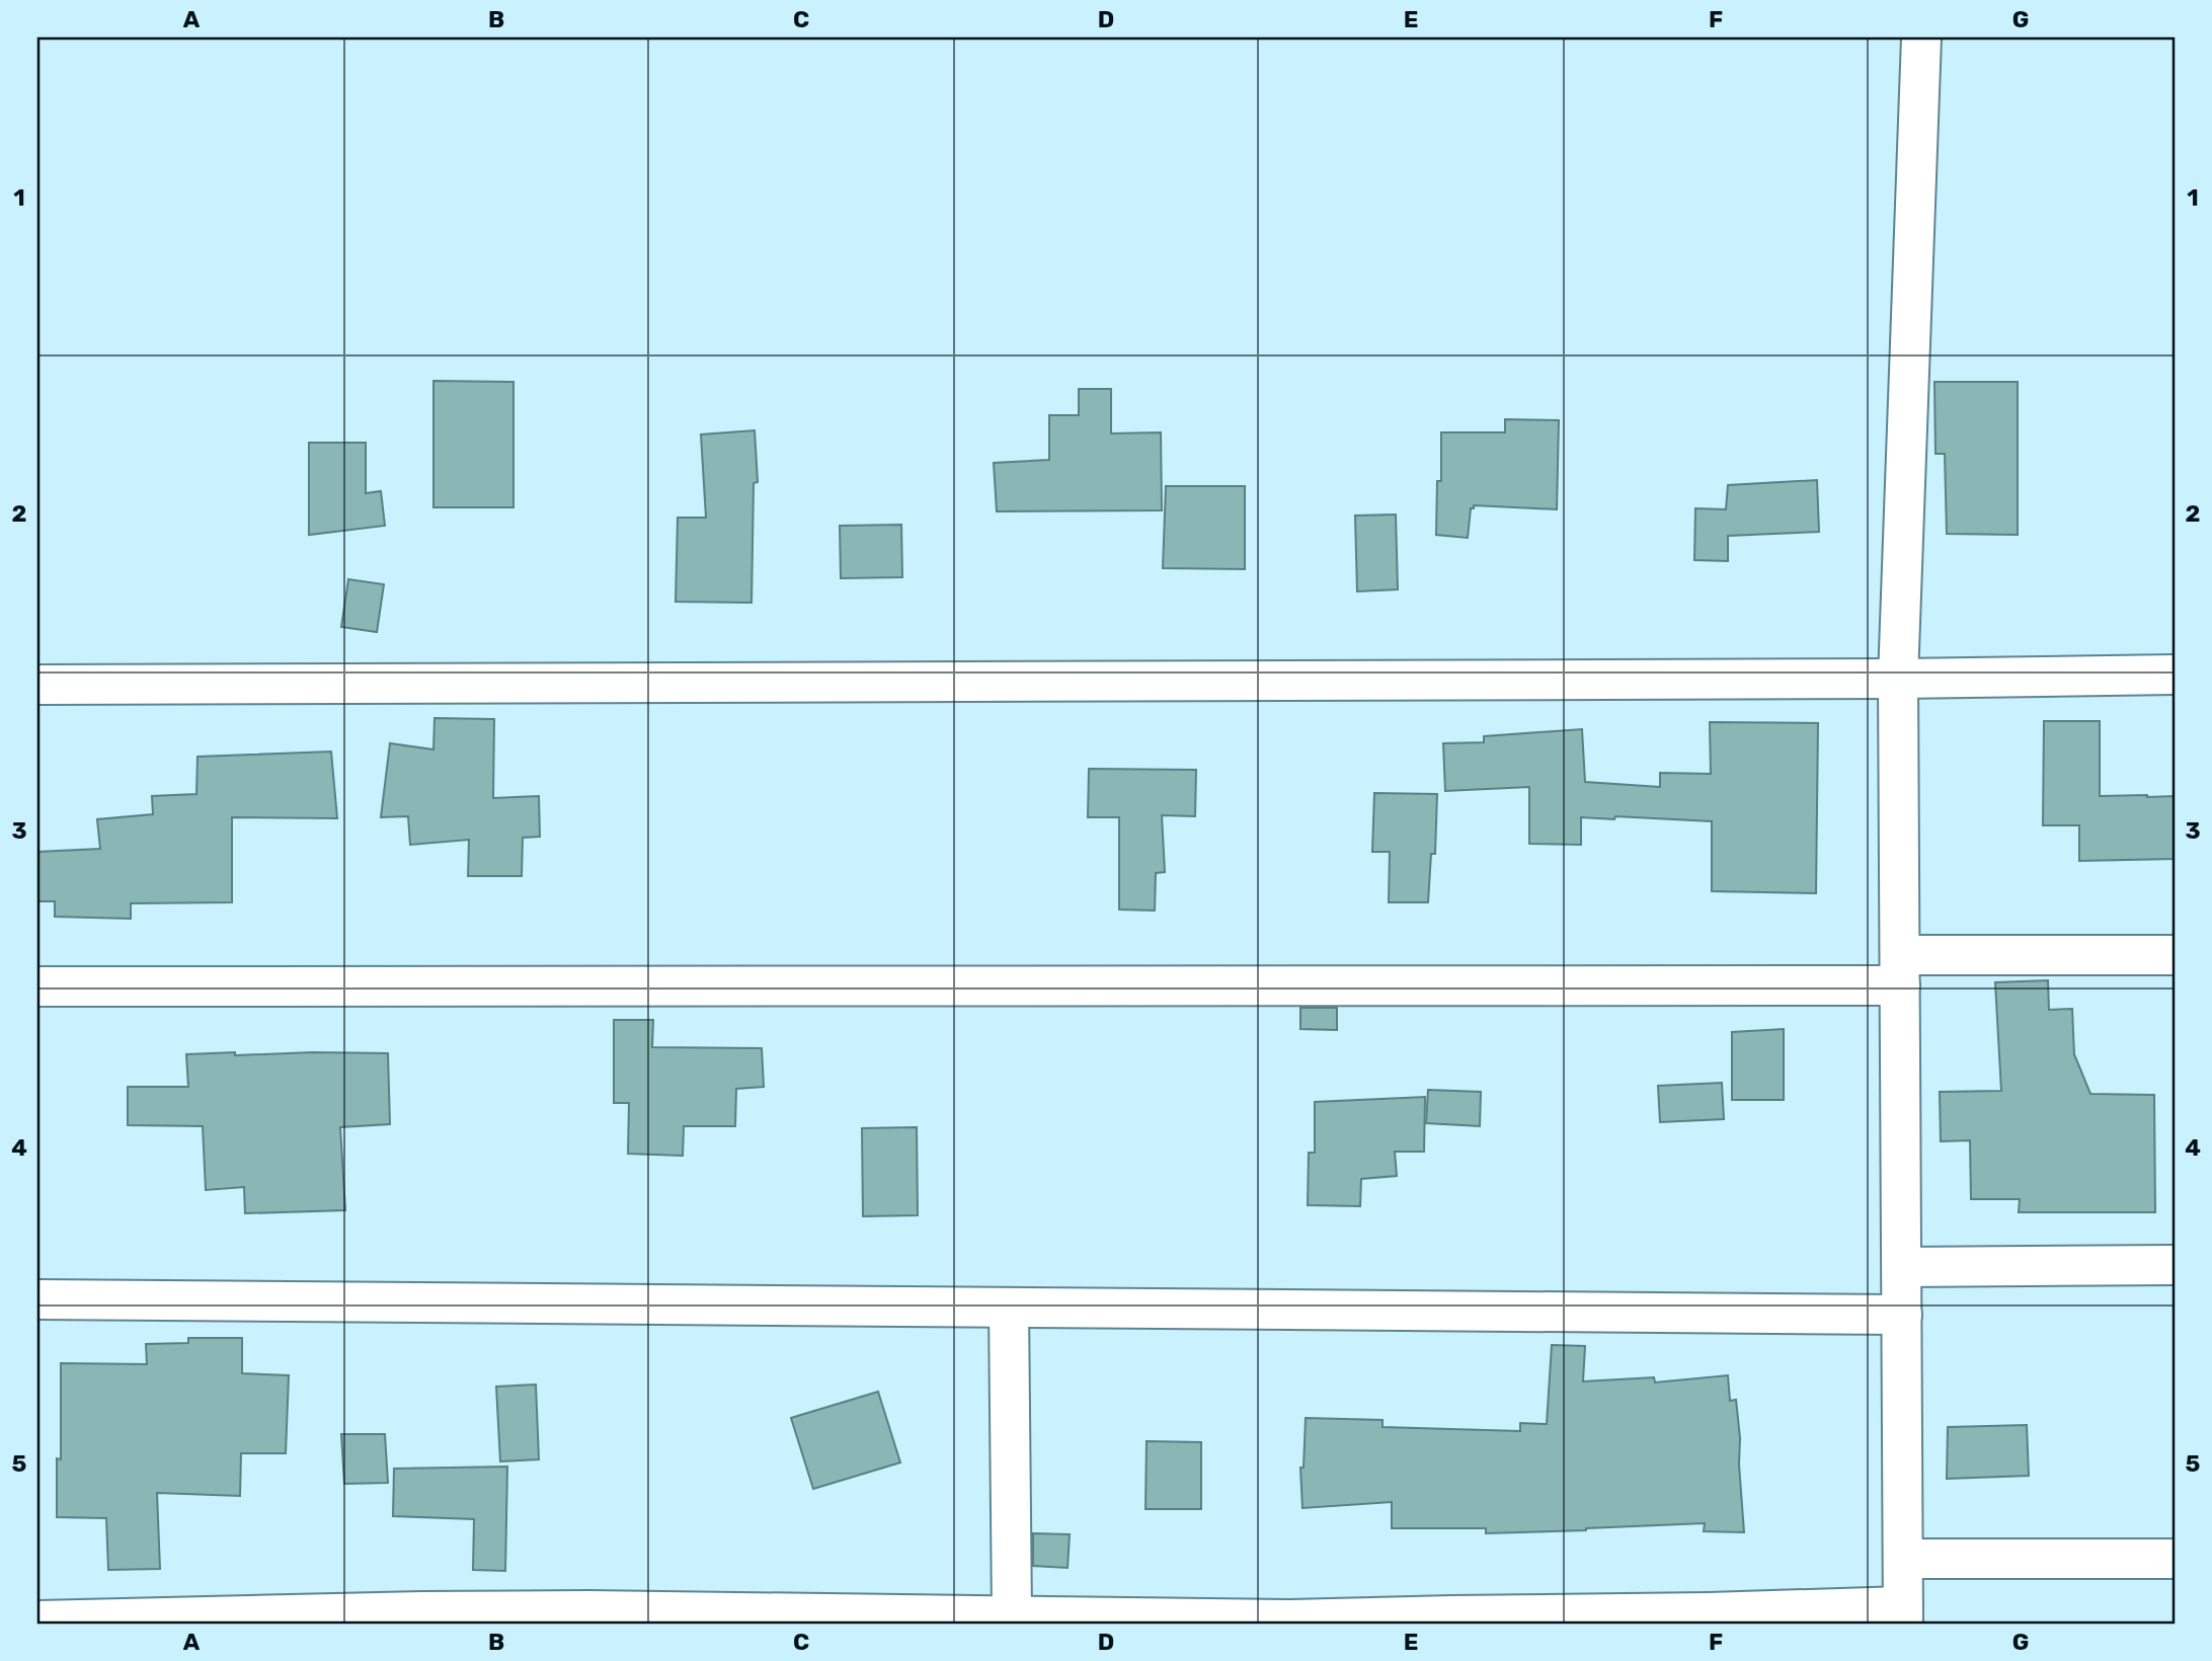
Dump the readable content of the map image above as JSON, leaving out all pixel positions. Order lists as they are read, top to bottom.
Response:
{
  "grid": {
    "columns": [
      "A",
      "B",
      "C",
      "D",
      "E",
      "F",
      "G"
    ],
    "rows": [
      "1",
      "2",
      "3",
      "4",
      "5"
    ]
  }
}
